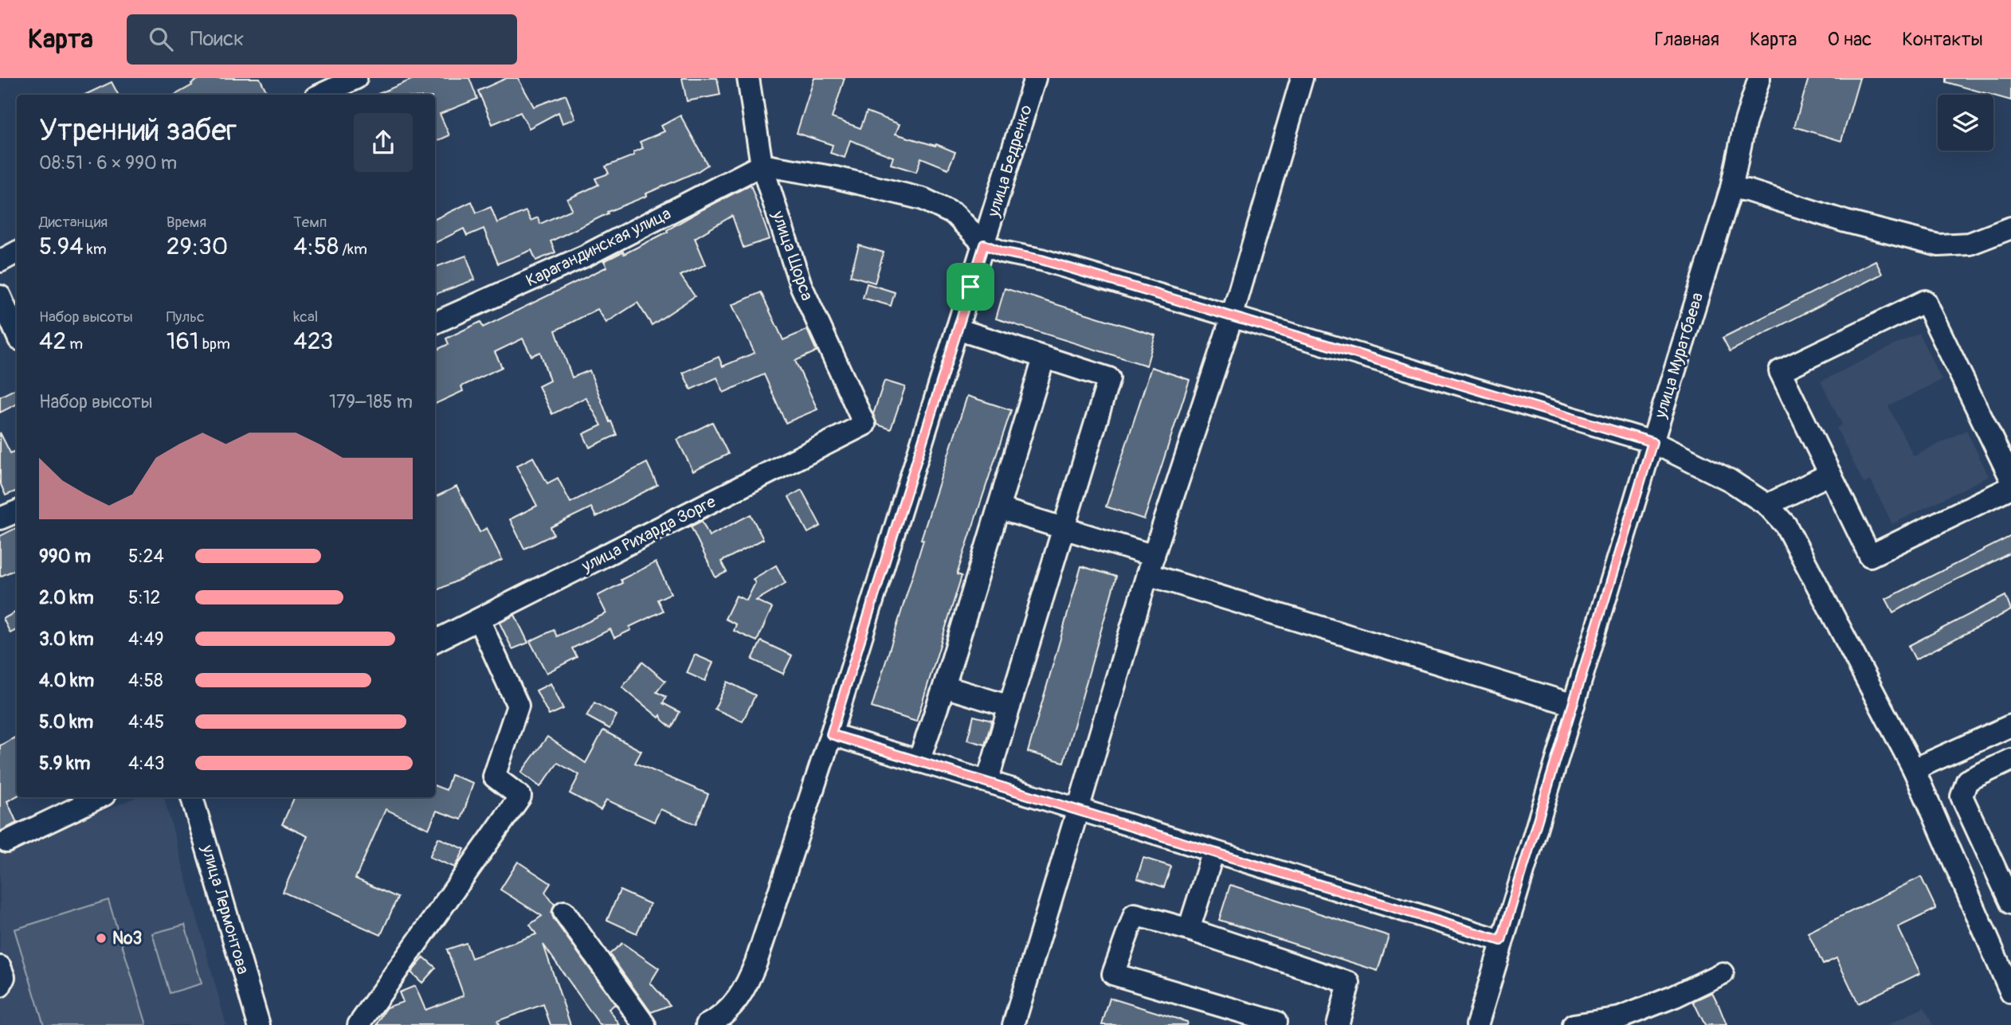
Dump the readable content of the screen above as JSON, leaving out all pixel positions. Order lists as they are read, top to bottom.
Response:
{
  "streets": {
    "street": [
      "улица Бедренко",
      "Карагандинская улица",
      "улица Щорса",
      "улица Муратбаева",
      "улица Рихарда Зорге",
      "улица Лермонтова"
    ]
  },
  "crossings": [
    ["Карагандинская улица", "улица Щорса"],
    ["улица Щорса", "улица Рихарда Зорге"]
  ],
  "places": ["№3"],
  "page": {
    "header": "Карта",
    "search": "Поиск",
    "nav": [
      "Главная",
      "Карта",
      "О нас",
      "Контакты"
    ],
    "heading": ["Утренний забег", "08:51 · 6 × 990 m"],
    "stats": [
      ["Дистанция", "5.94 km"],
      ["Время", "29:30"],
      ["Темп", "4:58 /km"],
      ["Набор высоты", "42 m"],
      ["Пульс", "161 bpm"],
      ["kcal", "423"]
    ],
    "chart": ["Набор высоты", "179–185 m"],
    "list": [
      {
        "name": "990 m",
        "note": "5:24"
      },
      {
        "name": "2.0 km",
        "note": "5:12"
      },
      {
        "name": "3.0 km",
        "note": "4:49"
      },
      {
        "name": "4.0 km",
        "note": "4:58"
      },
      {
        "name": "5.0 km",
        "note": "4:45"
      },
      {
        "name": "5.9 km",
        "note": "4:43"
      }
    ]
  }
}
